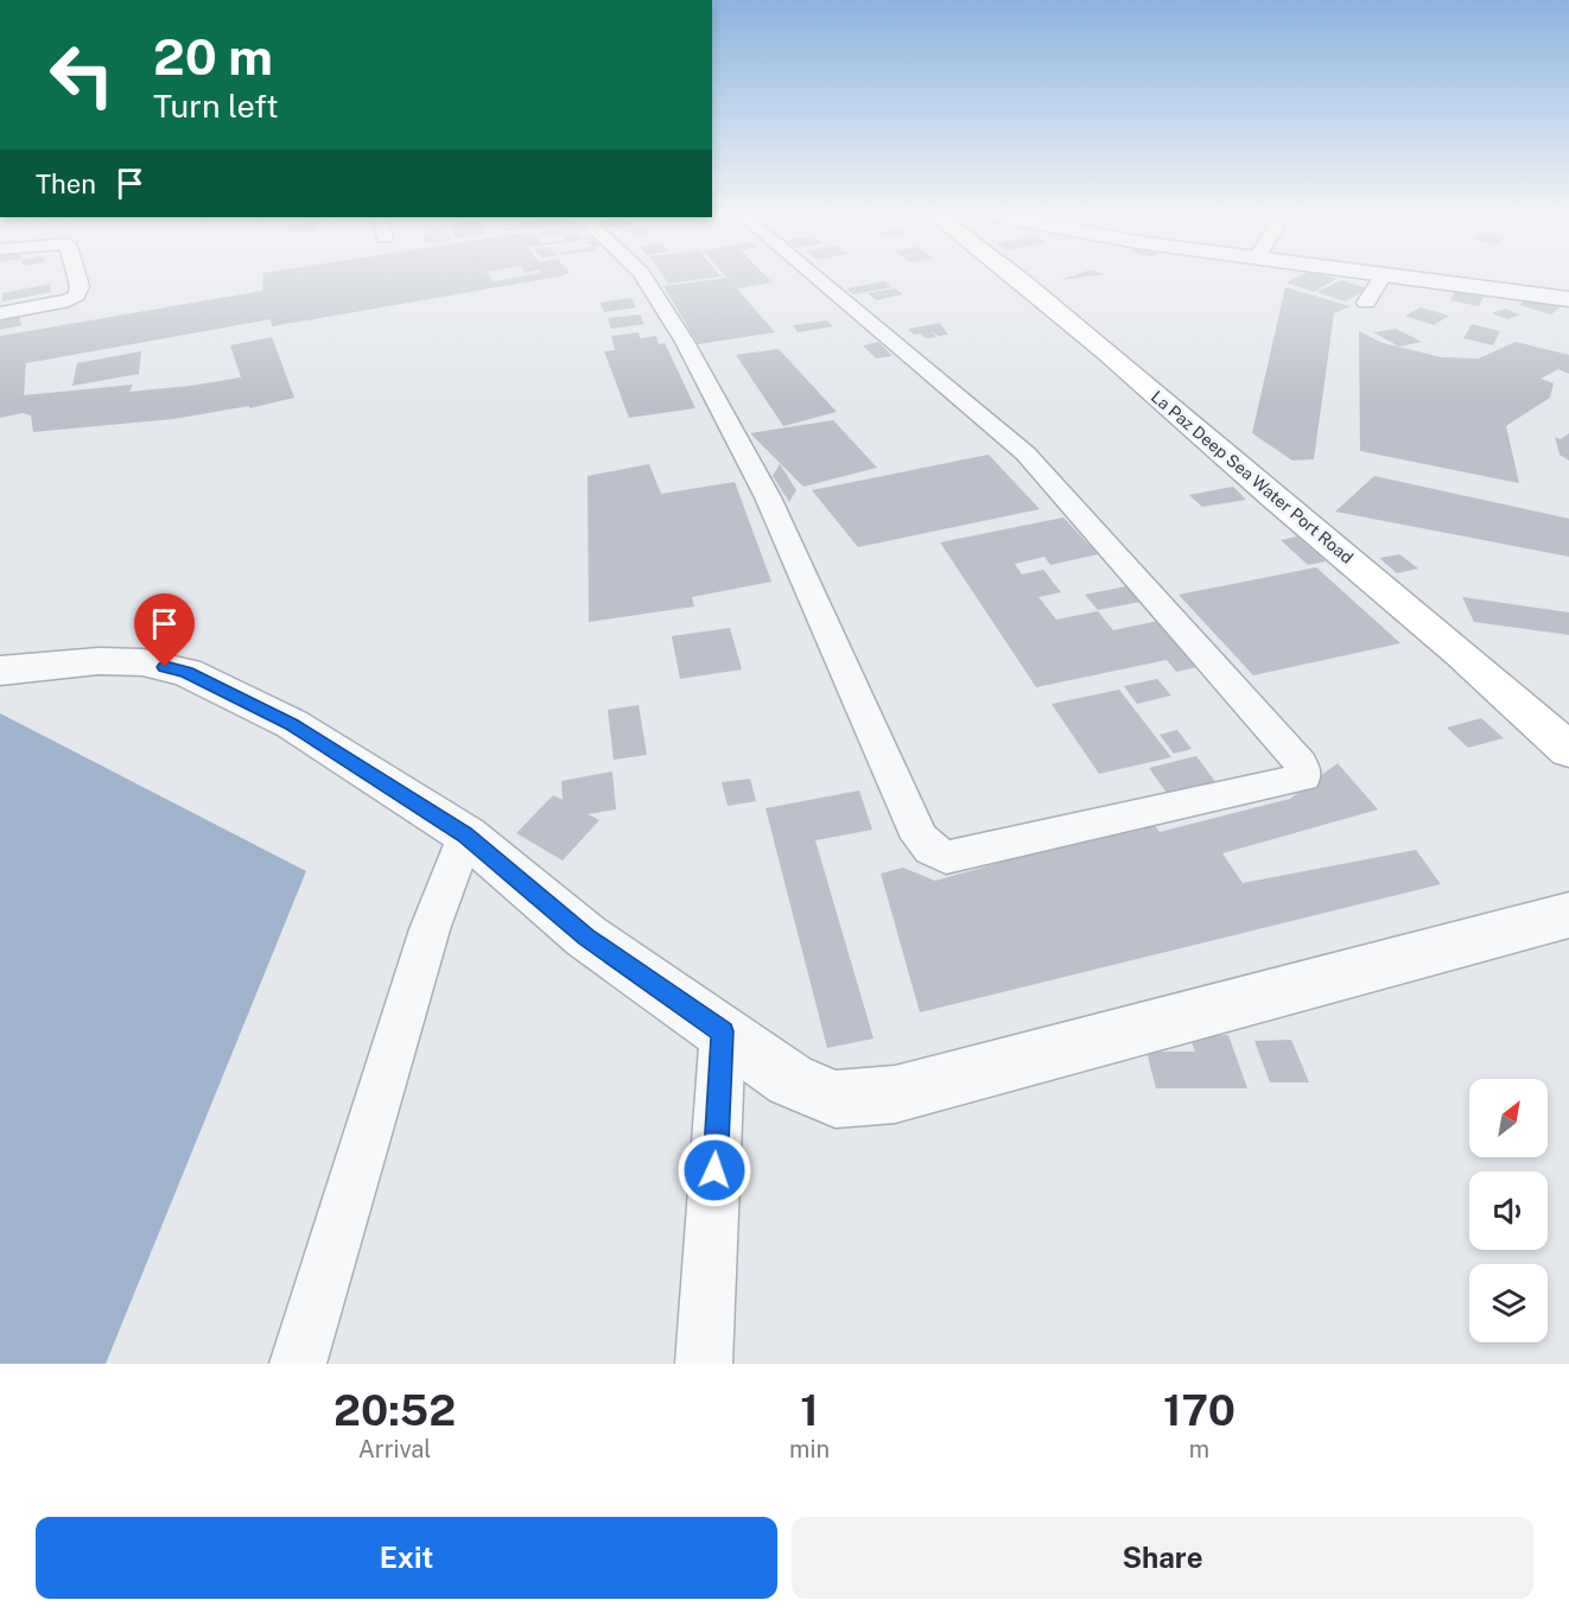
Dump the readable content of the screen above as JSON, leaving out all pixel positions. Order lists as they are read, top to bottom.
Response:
{
  "streets": {
    "main road": ["La Paz Deep Sea Water Port Road"]
  },
  "north": "top right",
  "page": {
    "turn": ["20 m", "Turn left"],
    "then": "Then",
    "eta": [
      "20:52",
      "Arrival",
      "1",
      "min",
      "170",
      "m"
    ],
    "buttons": ["Exit", "Share"]
  }
}
